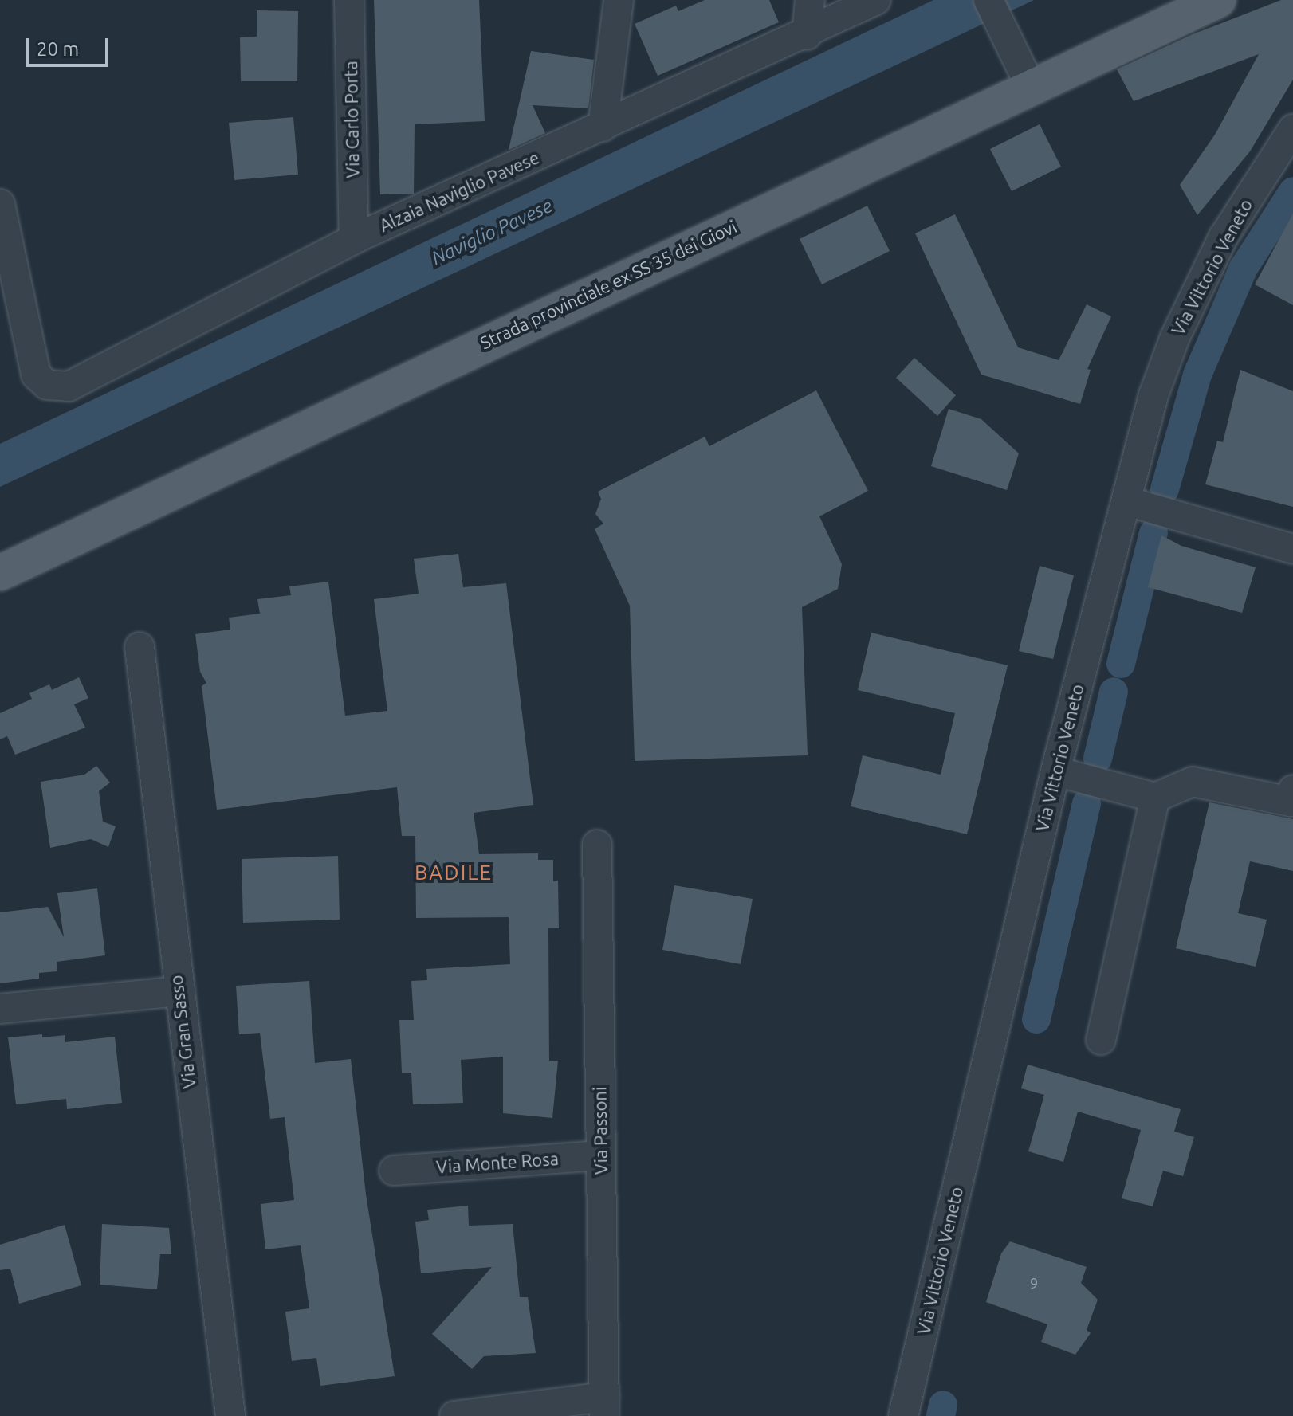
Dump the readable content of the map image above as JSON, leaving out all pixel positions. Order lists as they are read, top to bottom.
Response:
{
  "streets": {
    "main road": ["Strada provinciale ex SS 35 dei Giovi"],
    "street": [
      "Via Carlo Porta",
      "Alzaia Naviglio Pavese",
      "Via Vittorio Veneto",
      "Via Gran Sasso",
      "Via Passoni",
      "Via Monte Rosa"
    ]
  },
  "crossings": [
    ["Via Carlo Porta", "Alzaia Naviglio Pavese"],
    ["Via Passoni", "Via Monte Rosa"]
  ],
  "districts": ["BADILE"],
  "water": ["Naviglio Pavese"],
  "house_numbers": ["9"],
  "scale_bar": "20 m"
}
